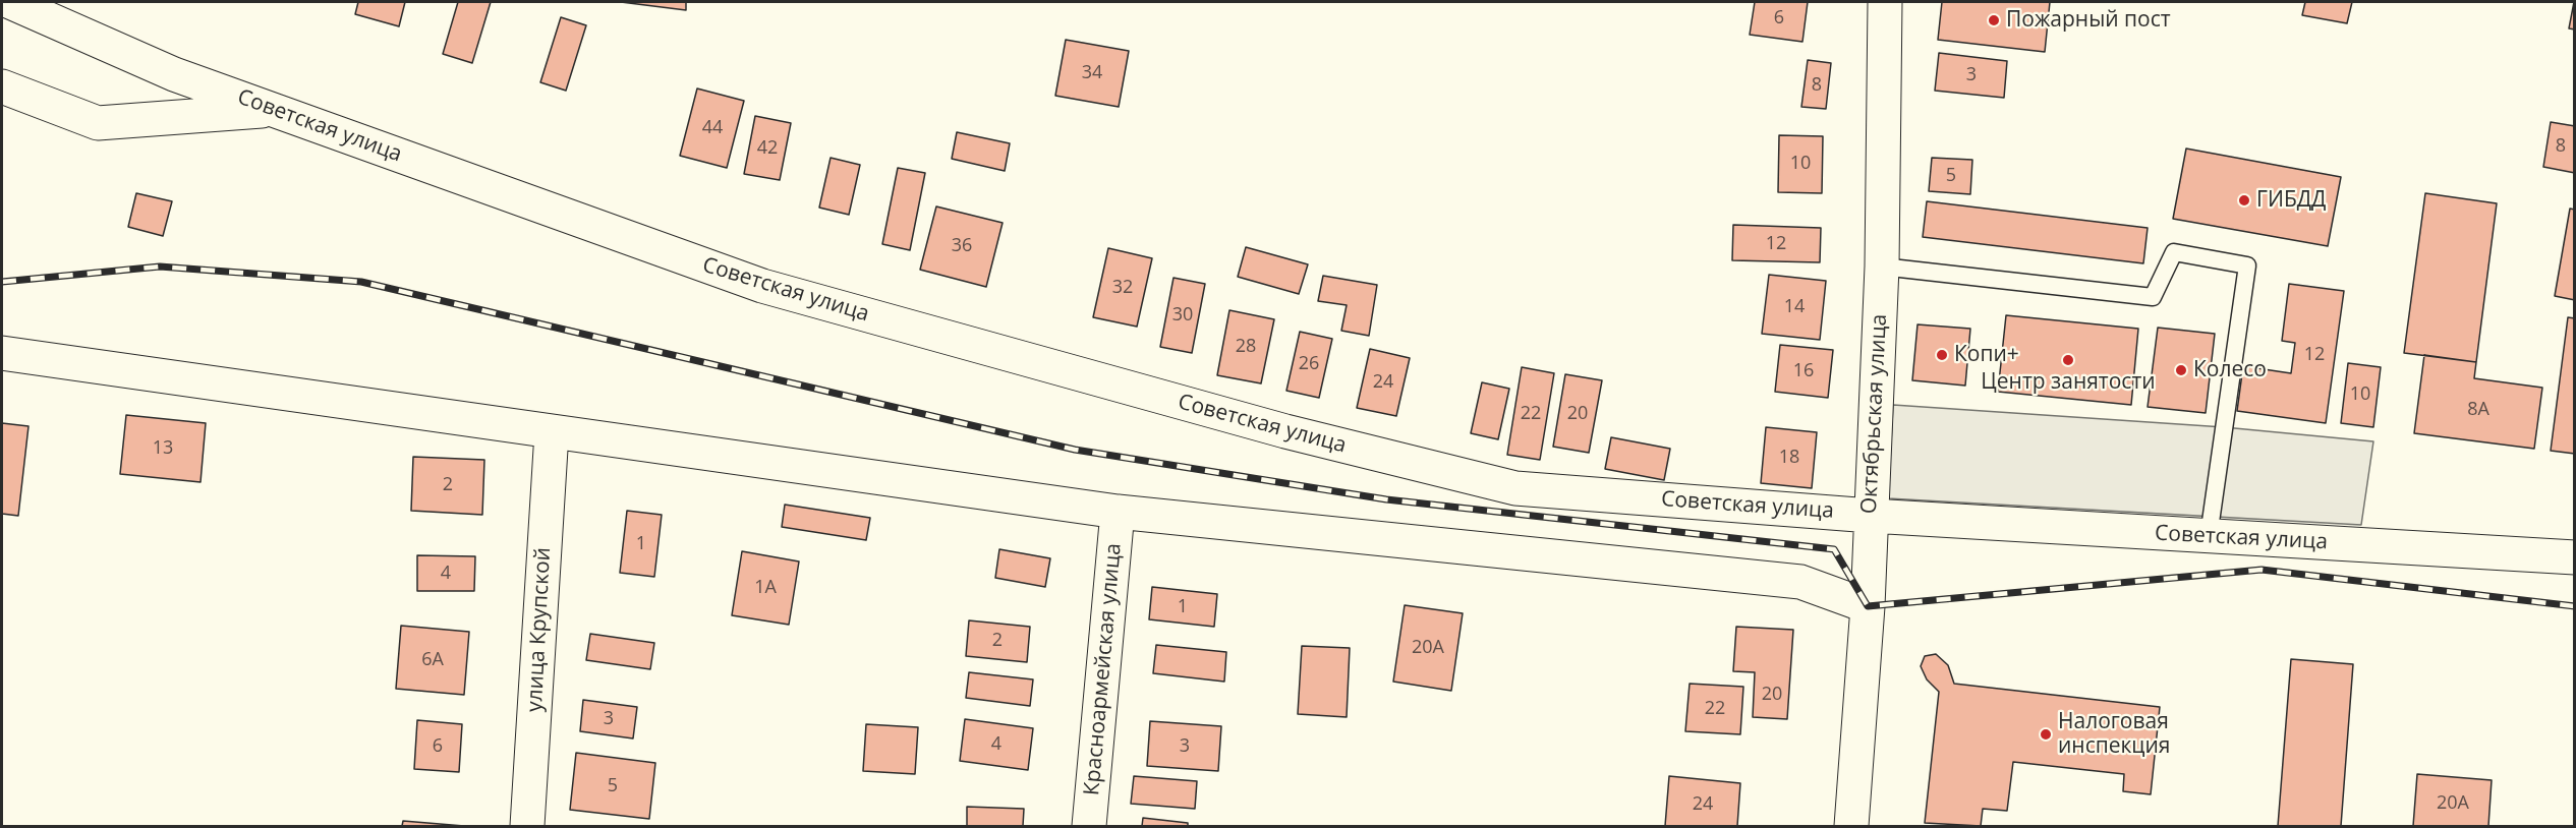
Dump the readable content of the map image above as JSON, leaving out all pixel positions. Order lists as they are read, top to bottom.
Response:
{
  "streets": {
    "street": [
      "Советская улица",
      "Октябрьская улица",
      "улица Крупской",
      "Красноармейская улица"
    ]
  },
  "crossings": [
    ["Советская улица", "Октябрьская улица"]
  ],
  "places": [
    "Пожарный пост",
    "ГИБДД",
    "Копи+",
    "Центр занятости",
    "Колесо",
    "Налоговая инспекция"
  ],
  "house_numbers": [
    "6",
    "34",
    "3",
    "8",
    "44",
    "8",
    "42",
    "10",
    "5",
    "12",
    "36",
    "32",
    "14",
    "30",
    "28",
    "12",
    "26",
    "16",
    "24",
    "10",
    "8А",
    "22",
    "20",
    "13",
    "18",
    "2",
    "1",
    "4",
    "1А",
    "1",
    "2",
    "20А",
    "6А",
    "20",
    "22",
    "3",
    "4",
    "6",
    "3",
    "5",
    "20А",
    "24"
  ]
}
